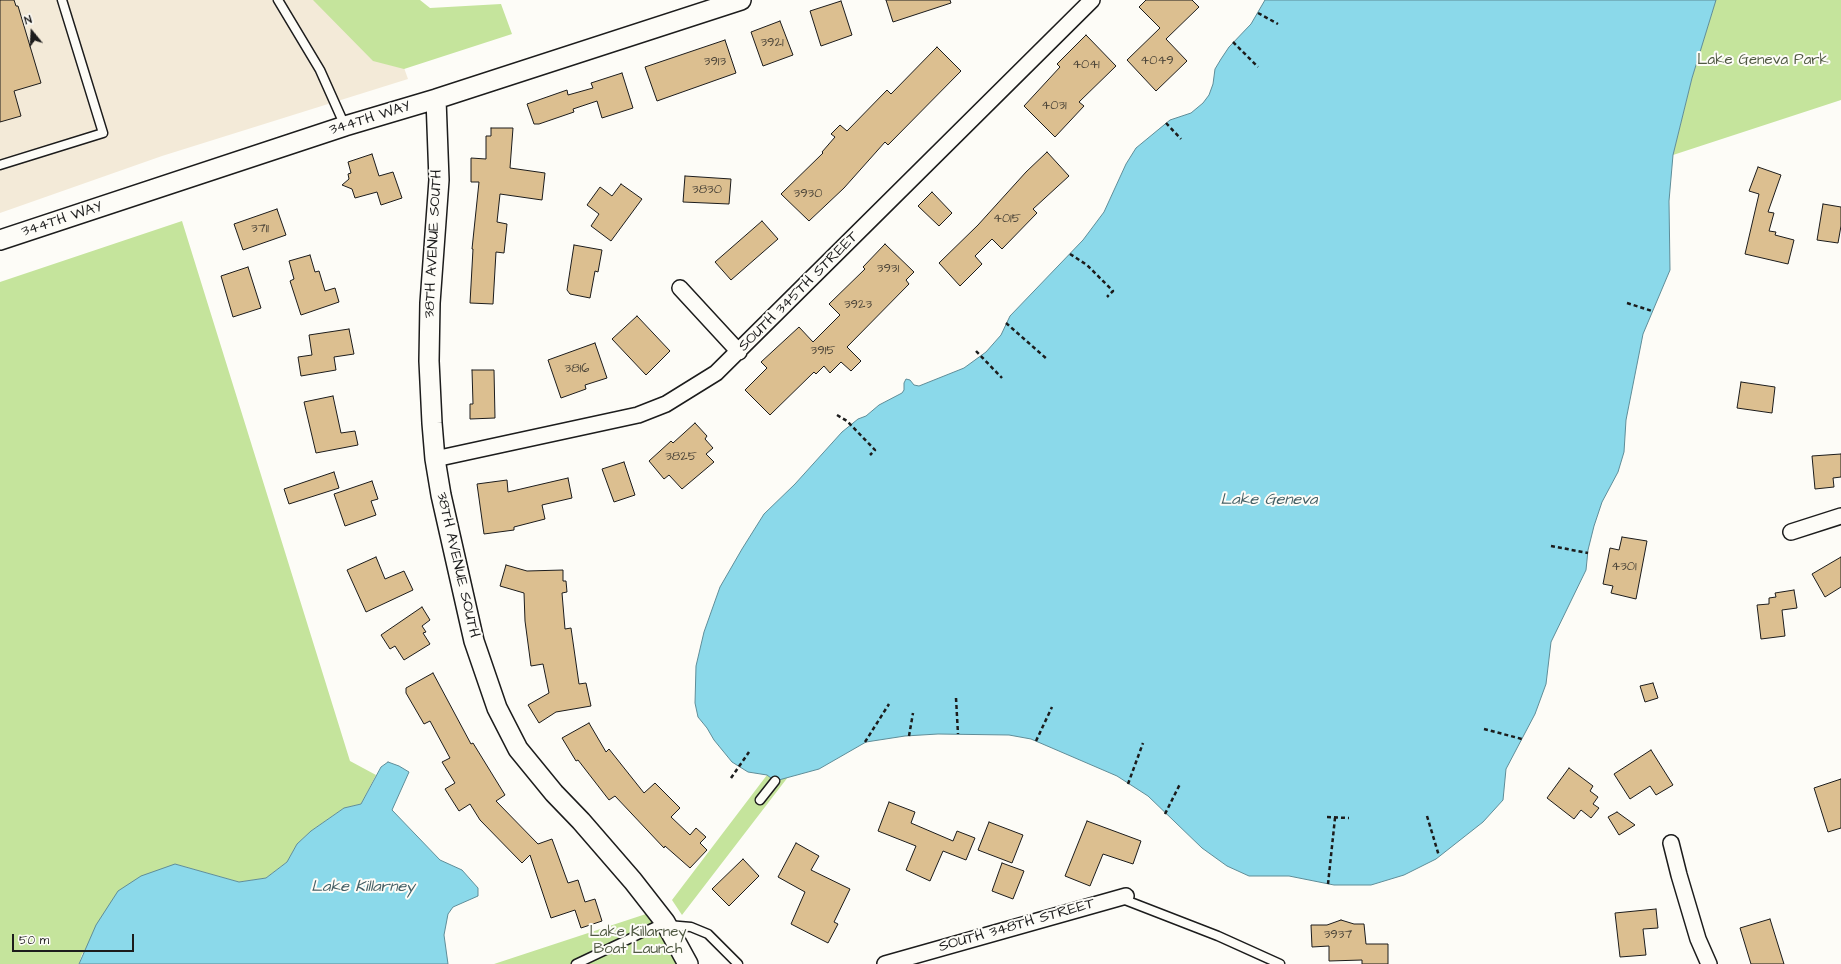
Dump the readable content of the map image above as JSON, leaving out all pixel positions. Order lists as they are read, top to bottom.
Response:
{
  "streets": {
    "street": [
      "344TH WAY",
      "38TH AVENUE SOUTH",
      "SOUTH 345TH STREET",
      "SOUTH 348TH STREET"
    ]
  },
  "crossings": [
    ["344TH WAY", "38TH AVENUE SOUTH"],
    ["38TH AVENUE SOUTH", "SOUTH 345TH STREET"]
  ],
  "water": ["Lake Geneva", "Lake Killarney"],
  "parks": ["Lake Geneva Park", "Lake Killarney Boat Launch"],
  "house_numbers": [
    "3921",
    "4049",
    "3913",
    "4041",
    "4031",
    "3830",
    "3930",
    "4015",
    "3711",
    "3931",
    "3923",
    "3915",
    "3816",
    "3825",
    "4301",
    "3937"
  ],
  "scale_bar": "50 m",
  "north": "top"
}
